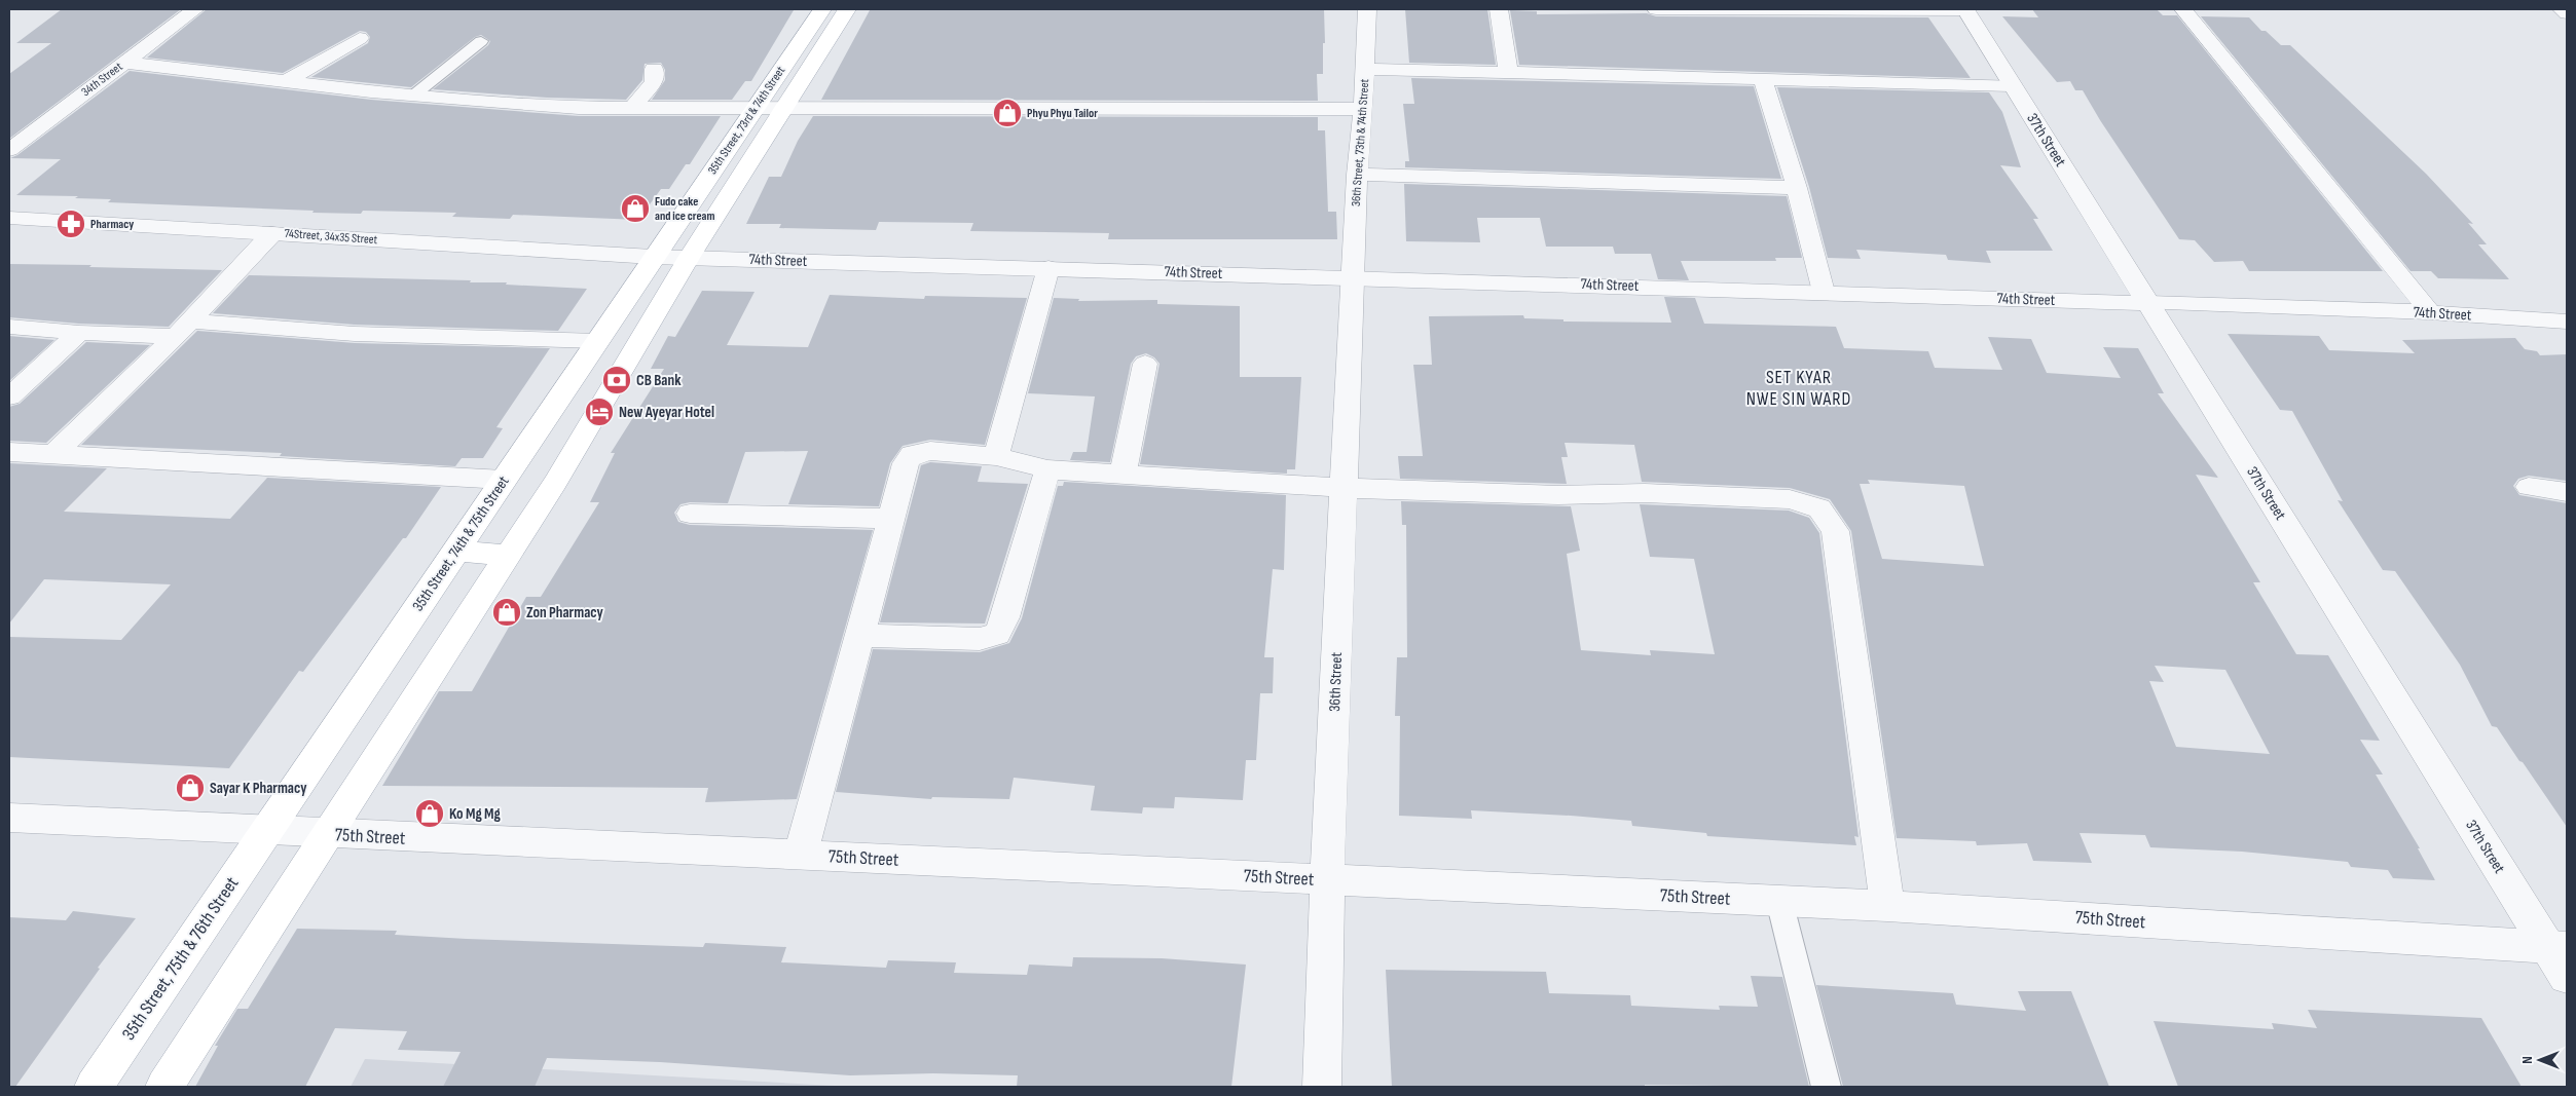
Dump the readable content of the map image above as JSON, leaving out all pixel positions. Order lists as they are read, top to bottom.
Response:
{
  "streets": {
    "main road": ["35th Street, 73rd & 74th Street", "35th Street, 74th & 75th Street", "35th Street, 75th & 76th Street"],
    "street": [
      "34th Street",
      "37th Street",
      "36th Street, 73th & 74th Street",
      "74Street, 34x35 Street",
      "74th Street",
      "36th Street",
      "75th Street"
    ]
  },
  "crossings": [
    ["35th Street, 73rd & 74th Street", "74Street, 34x35 Street"],
    ["35th Street, 73rd & 74th Street", "74th Street"],
    ["35th Street, 73rd & 74th Street", "35th Street, 74th & 75th Street"],
    ["37th Street", "74th Street"],
    ["37th Street", "75th Street"],
    ["36th Street, 73th & 74th Street", "74th Street"],
    ["36th Street, 73th & 74th Street", "36th Street"],
    ["74Street, 34x35 Street", "74th Street"],
    ["74Street, 34x35 Street", "35th Street, 74th & 75th Street"],
    ["74th Street", "35th Street, 74th & 75th Street"],
    ["74th Street", "36th Street"],
    ["35th Street, 74th & 75th Street", "75th Street"],
    ["35th Street, 74th & 75th Street", "35th Street, 75th & 76th Street"],
    ["36th Street", "75th Street"],
    ["75th Street", "35th Street, 75th & 76th Street"]
  ],
  "districts": ["SET KYAR NWE SIN WARD"],
  "places": {
    "shop": [
      "Phyu Phyu Tailor",
      "Fudo cake and ice cream",
      "Zon Pharmacy",
      "Sayar K Pharmacy",
      "Ko Mg Mg"
    ],
    "pharmacy": ["Pharmacy"],
    "bank": ["CB Bank"],
    "hotel": ["New Ayeyar Hotel"]
  },
  "north": "left"
}
